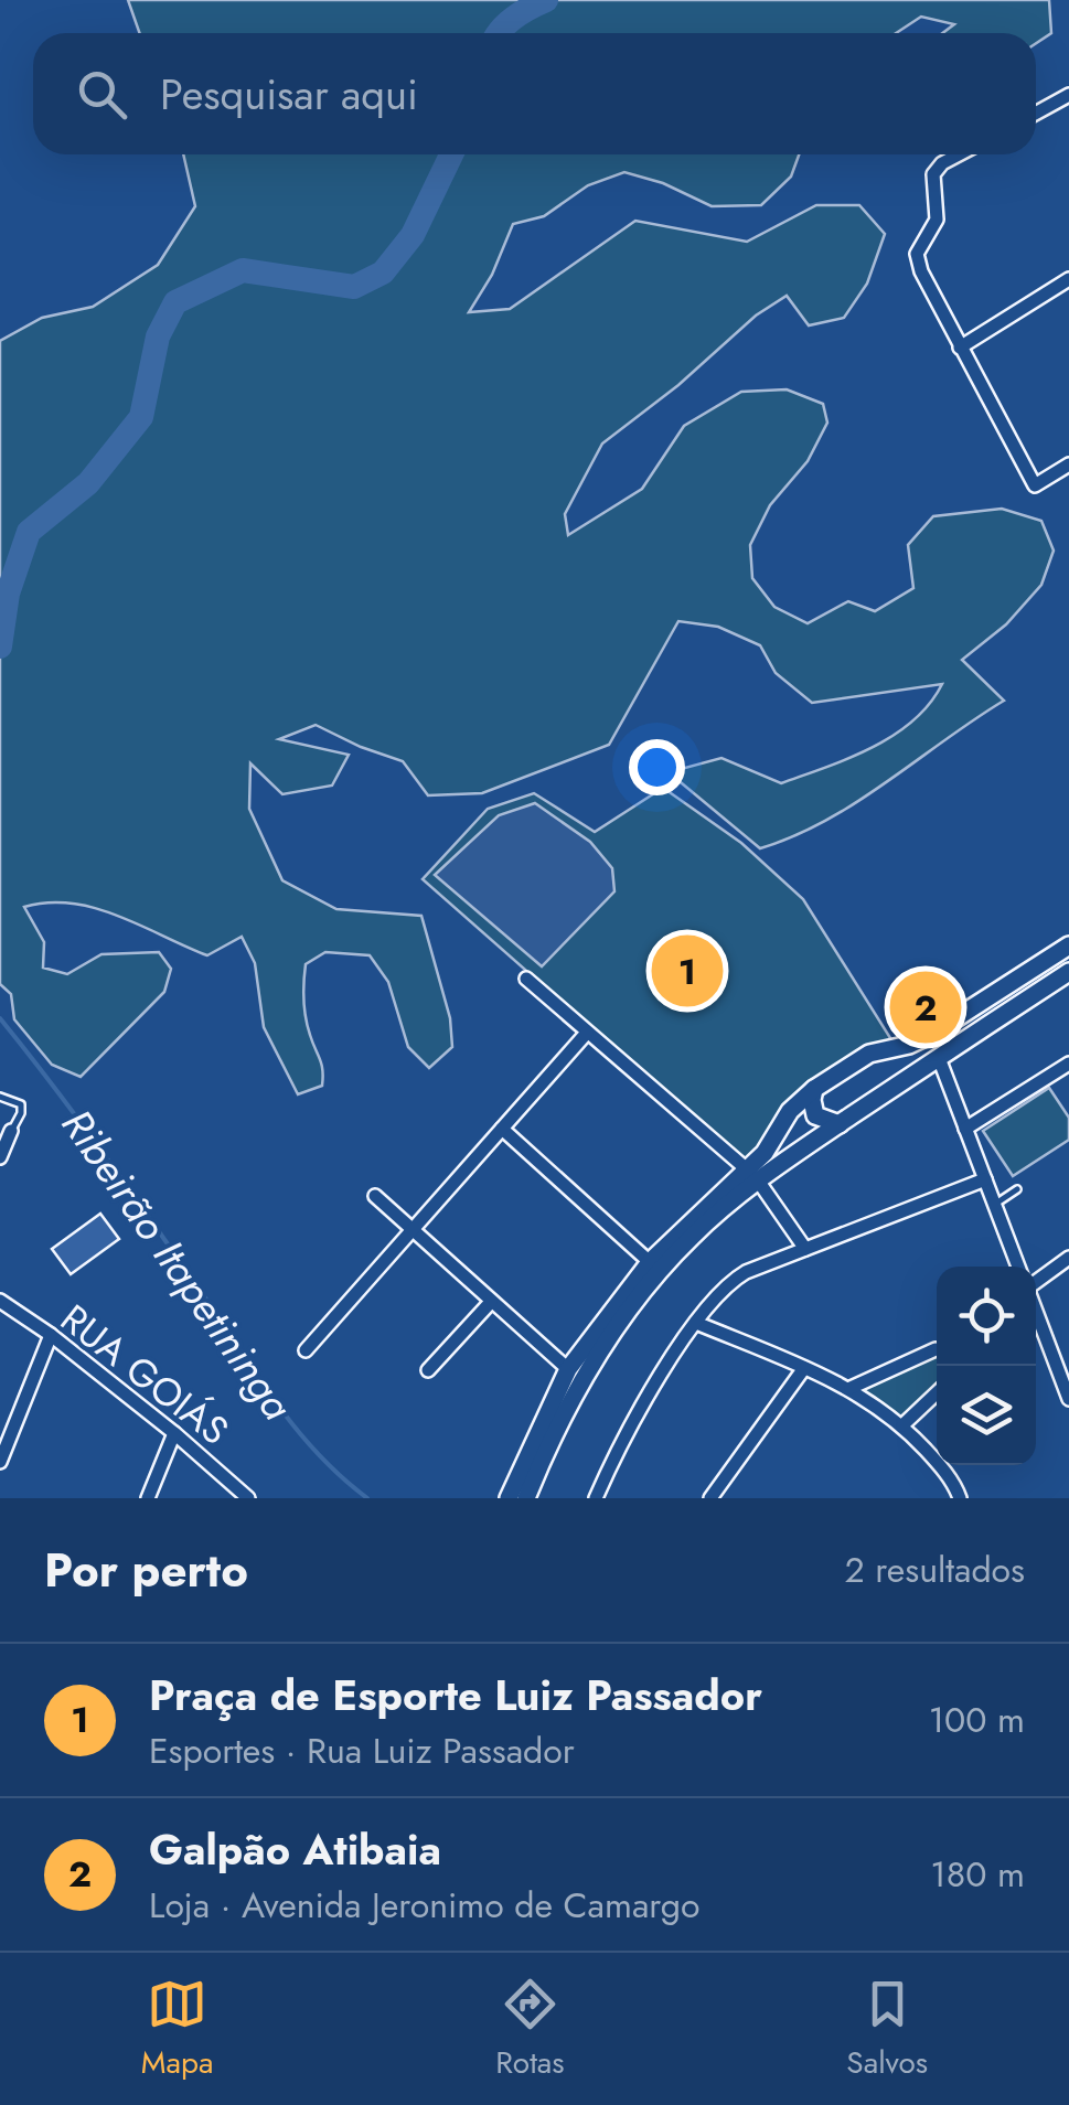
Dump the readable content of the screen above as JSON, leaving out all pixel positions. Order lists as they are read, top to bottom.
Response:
{
  "streets": {
    "street": ["RUA GOIÁS"]
  },
  "water": ["Ribeirão Itapetininga"],
  "page": {
    "search": "Pesquisar aqui",
    "pins": ["1", "2"],
    "heading": ["Por perto", "2 resultados"],
    "list": [
      {
        "mark": "1",
        "name": "Praça de Esporte Luiz Passador",
        "note": "Esportes · Rua Luiz Passador",
        "value": "100 m"
      },
      {
        "mark": "2",
        "name": "Galpão Atibaia",
        "note": "Loja · Avenida Jeronimo de Camargo",
        "value": "180 m"
      }
    ],
    "nav": ["Mapa", "Rotas", "Salvos"]
  }
}
